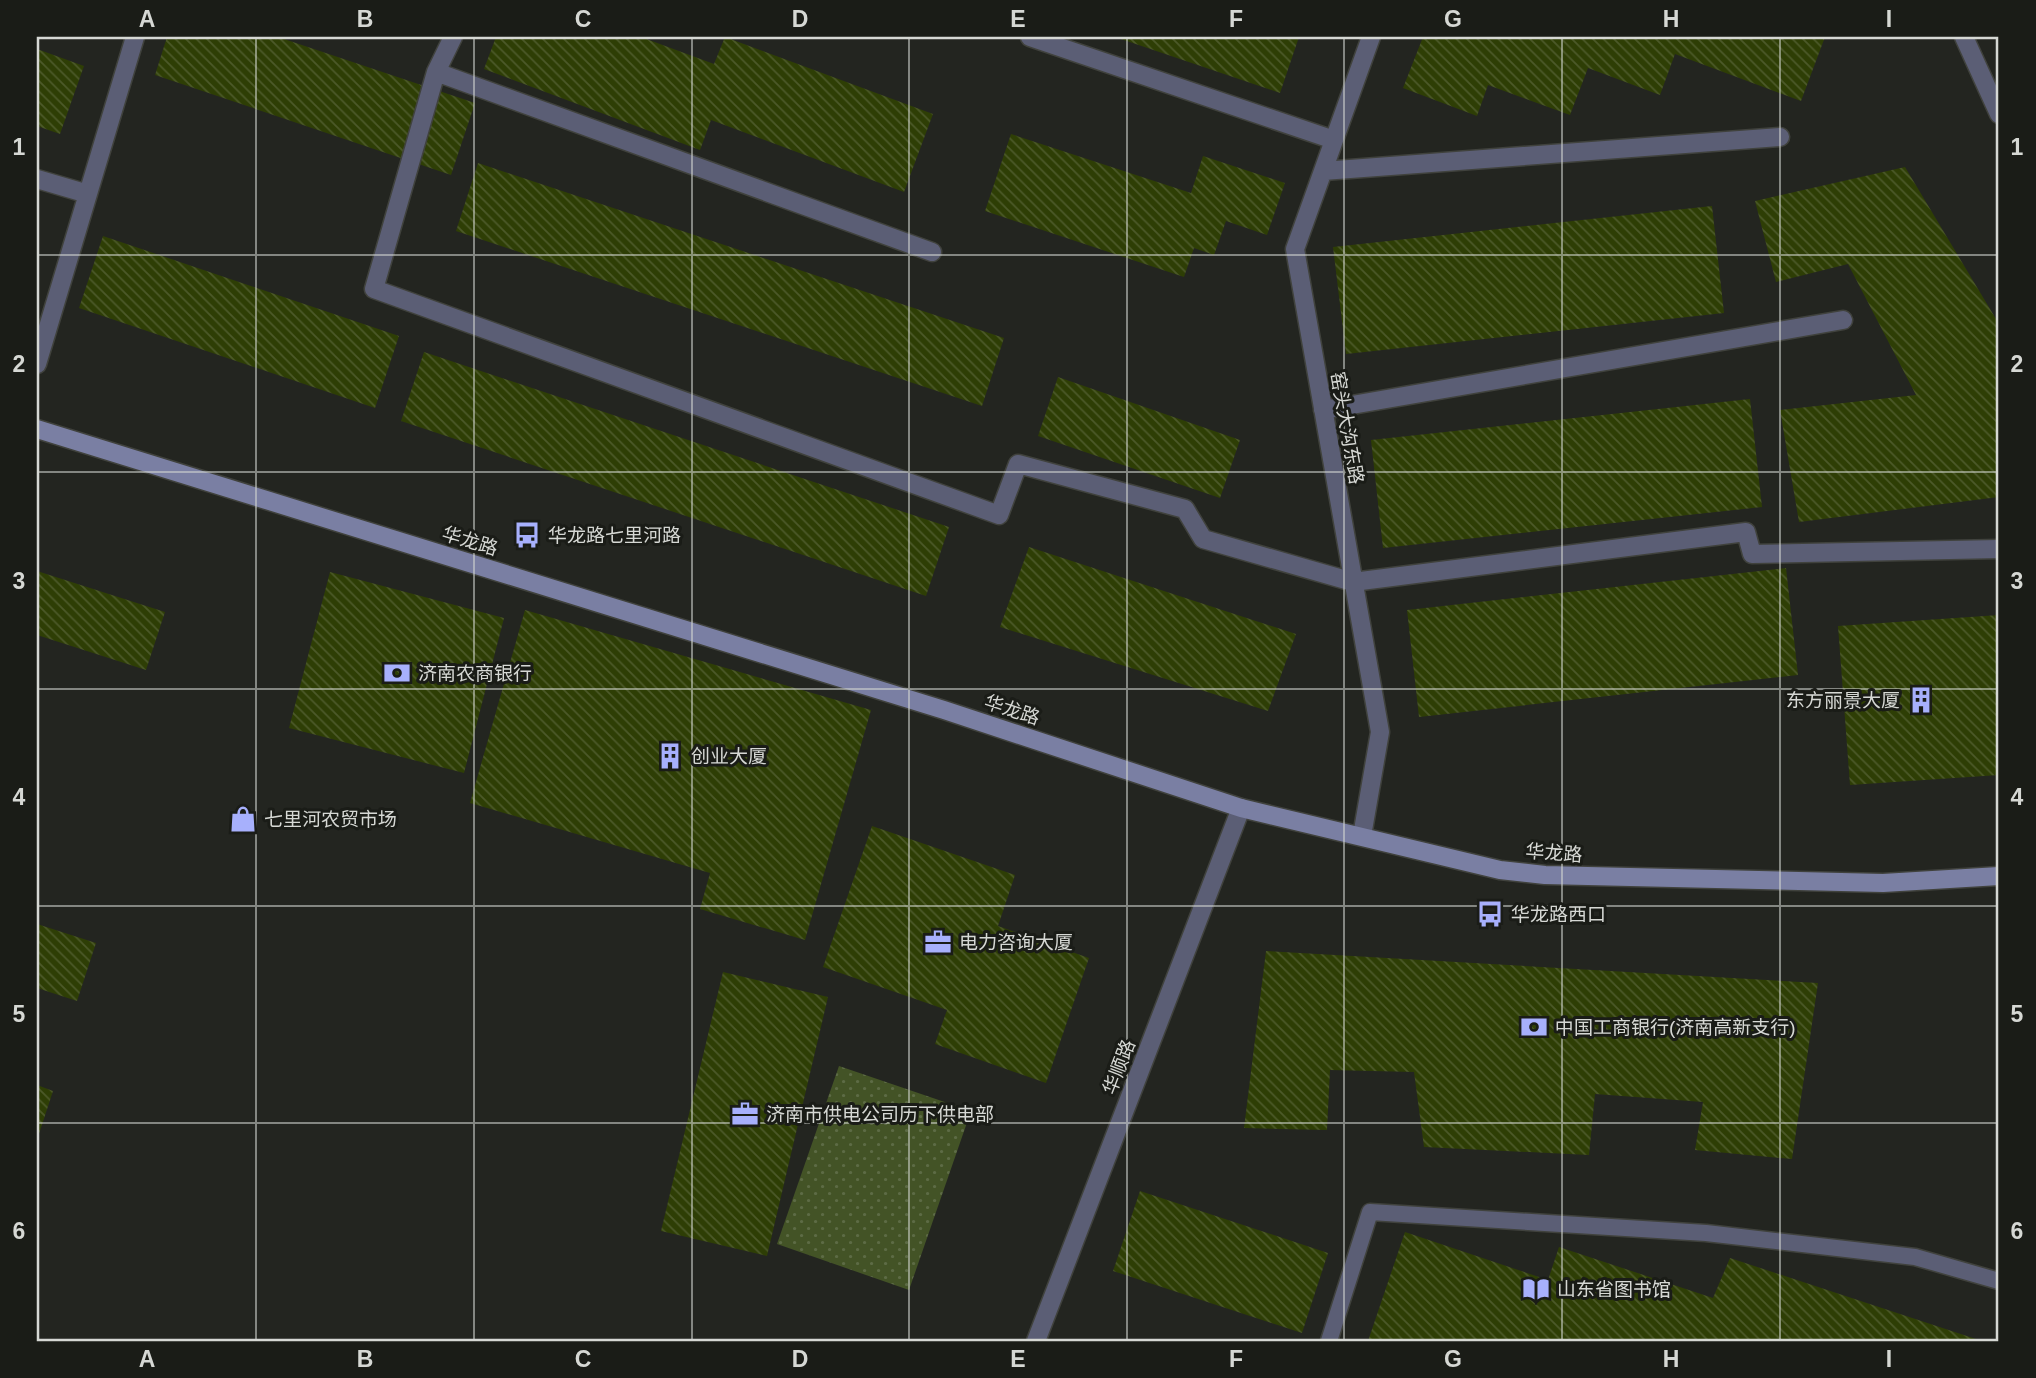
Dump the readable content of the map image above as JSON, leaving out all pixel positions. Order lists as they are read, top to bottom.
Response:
{
  "streets": {
    "main road": ["华龙路"],
    "street": ["窑头大沟东路", "华顺路"]
  },
  "crossings": [
    ["窑头大沟东路", "华龙路"],
    ["华龙路", "华顺路"]
  ],
  "places": {
    "bus stop": ["华龙路七里河路", "华龙路西口"],
    "bank": ["济南农商银行", "中国工商银行(济南高新支行)"],
    "building": ["东方丽景大厦", "创业大厦"],
    "shop": ["七里河农贸市场"],
    "office": ["电力咨询大厦", "济南市供电公司历下供电部"],
    "library": ["山东省图书馆"]
  },
  "grid": {
    "columns": [
      "A",
      "B",
      "C",
      "D",
      "E",
      "F",
      "G",
      "H",
      "I"
    ],
    "rows": [
      "1",
      "2",
      "3",
      "4",
      "5",
      "6"
    ]
  }
}
